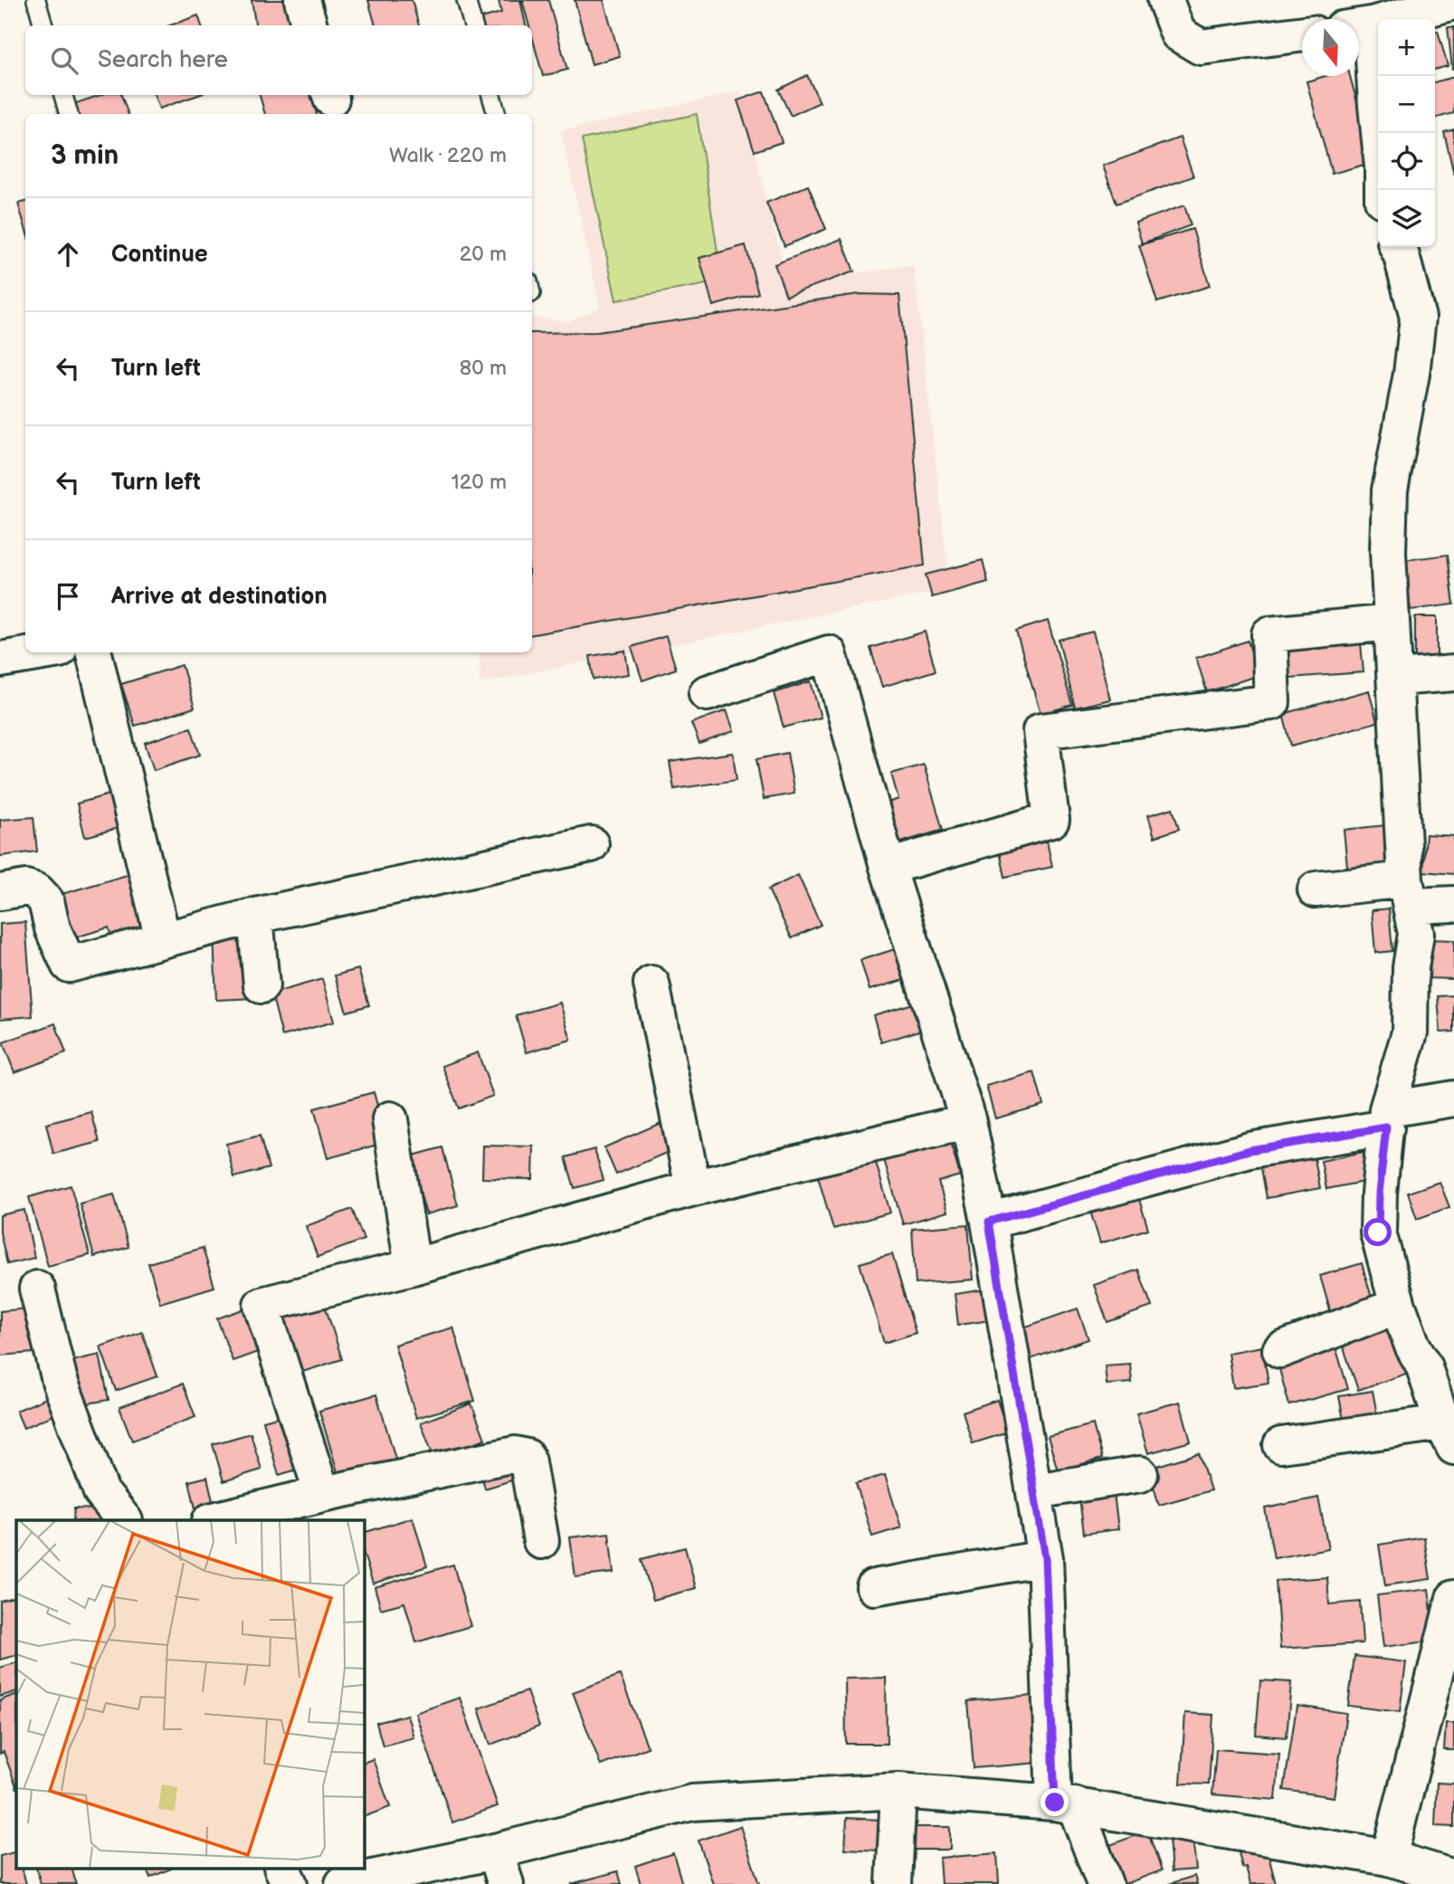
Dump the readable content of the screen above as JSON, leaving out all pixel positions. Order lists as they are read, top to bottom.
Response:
{
  "north": "bottom",
  "page": {
    "map_buttons": ["+", "−"],
    "search": "Search here",
    "heading": ["3 min", "Walk · 220 m"],
    "list": [
      ["Continue", "20 m"],
      ["Turn left", "80 m"],
      ["Turn left", "120 m"],
      "Arrive at destination"
    ]
  }
}
